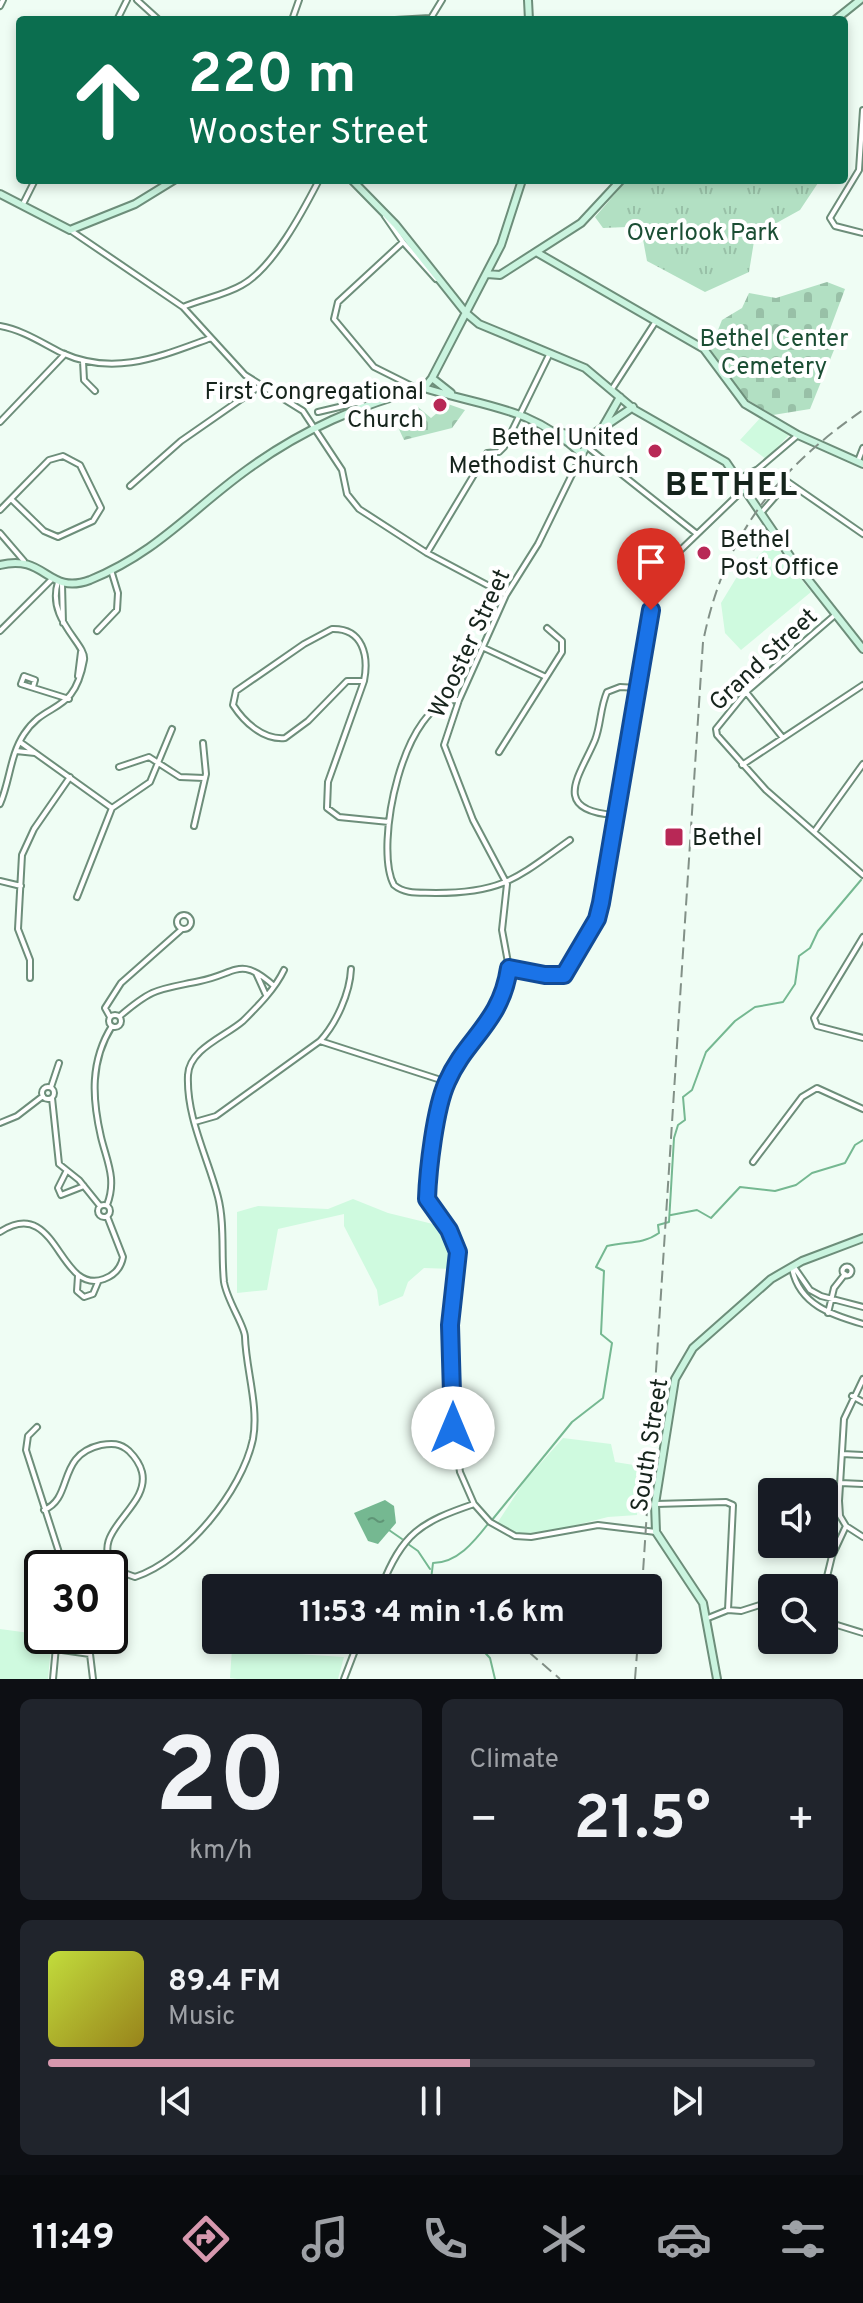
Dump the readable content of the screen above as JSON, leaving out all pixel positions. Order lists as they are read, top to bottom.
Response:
{
  "streets": {
    "main road": ["Wooster Street", "South Street"],
    "street": ["Grand Street"]
  },
  "districts": ["BETHEL"],
  "parks": ["Overlook Park", "Bethel Center Cemetery"],
  "places": {
    "other": ["First Congregational Church", "Bethel United Methodist Church", "Bethel Post Office"],
    "transit": ["Bethel"]
  },
  "page": {
    "turn": ["220 m", "Wooster Street"],
    "limit": "30",
    "trip": "11:53 · 4 min · 1.6 km",
    "tile": [
      ["20", "km/h"],
      "Climate"
    ],
    "heat": ["−", "21.5°", "+"],
    "song": ["89.4 FM", "Music"],
    "tabs": "11:49"
  }
}
